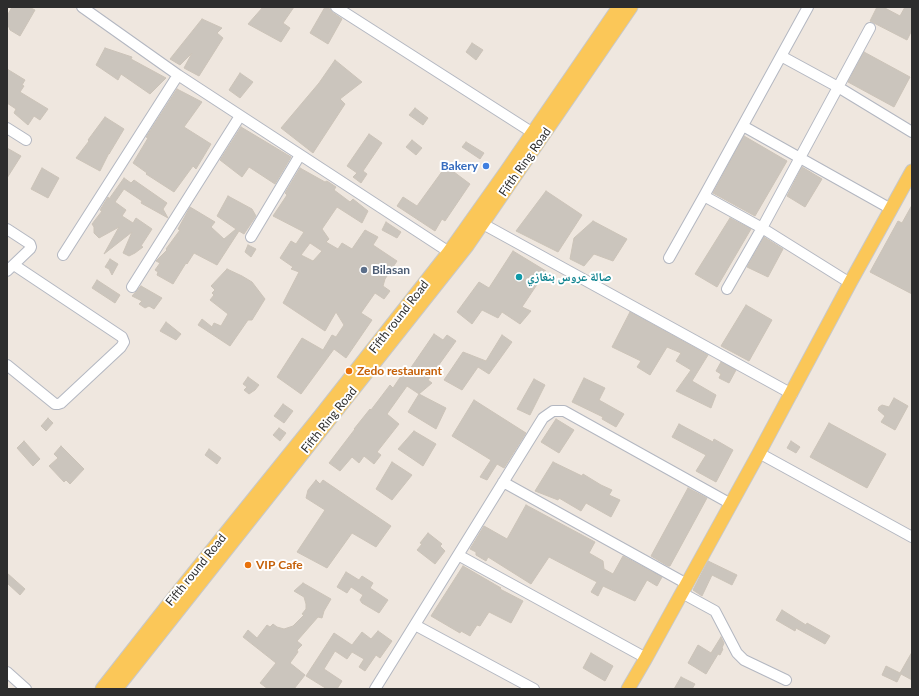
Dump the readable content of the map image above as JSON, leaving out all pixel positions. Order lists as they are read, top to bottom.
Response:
{
  "streets": {
    "main road": ["Fifth Ring Road", "Fifth round Road"]
  },
  "crossings": [
    ["Fifth Ring Road", "Fifth round Road"]
  ],
  "places": [
    "Bakery",
    "Bilasan",
    "صالة عروس بنغازي",
    "Zedo restaurant",
    "VIP Cafe"
  ]
}
